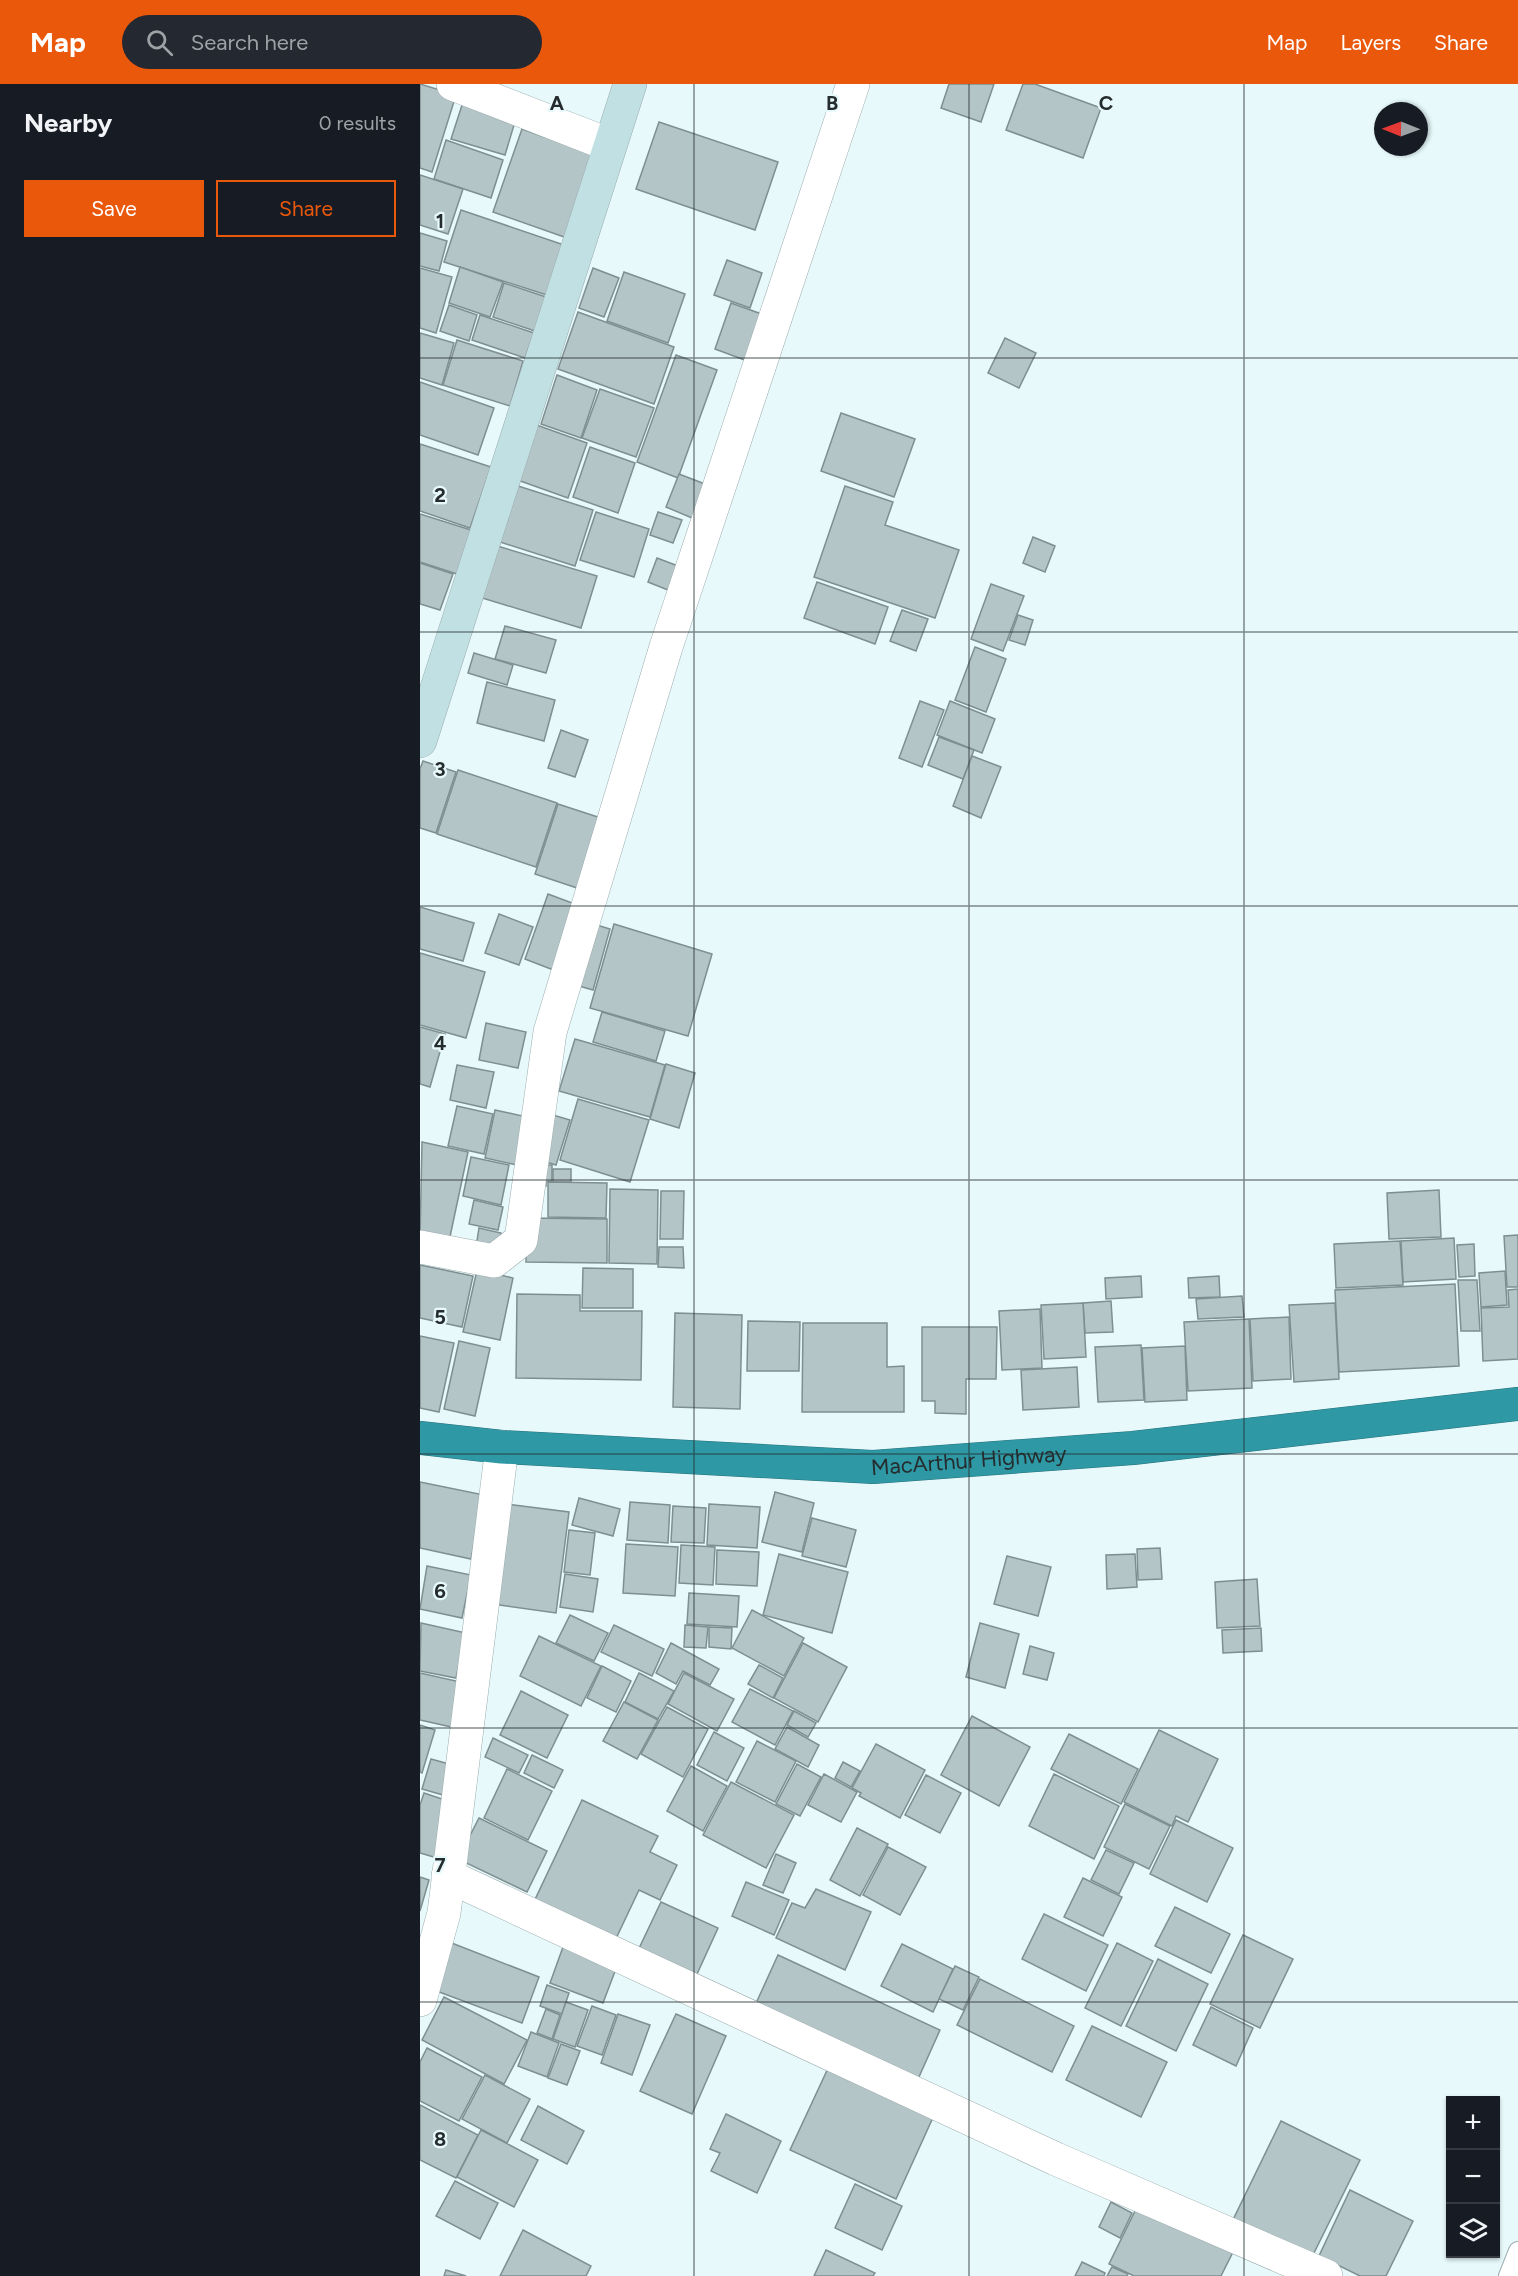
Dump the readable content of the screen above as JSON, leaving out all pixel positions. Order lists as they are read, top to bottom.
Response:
{
  "streets": {
    "highway": ["MacArthur Highway"]
  },
  "north": "left",
  "page": {
    "header": "Map",
    "search": "Search here",
    "nav": ["Map", "Layers", "Share"],
    "heading": ["Nearby", "0 results"],
    "buttons": ["Save", "Share"],
    "map_buttons": ["+", "−"]
  },
  "grid": {
    "columns": ["A", "B", "C"],
    "rows": [
      "1",
      "2",
      "3",
      "4",
      "5",
      "6",
      "7",
      "8"
    ]
  }
}
